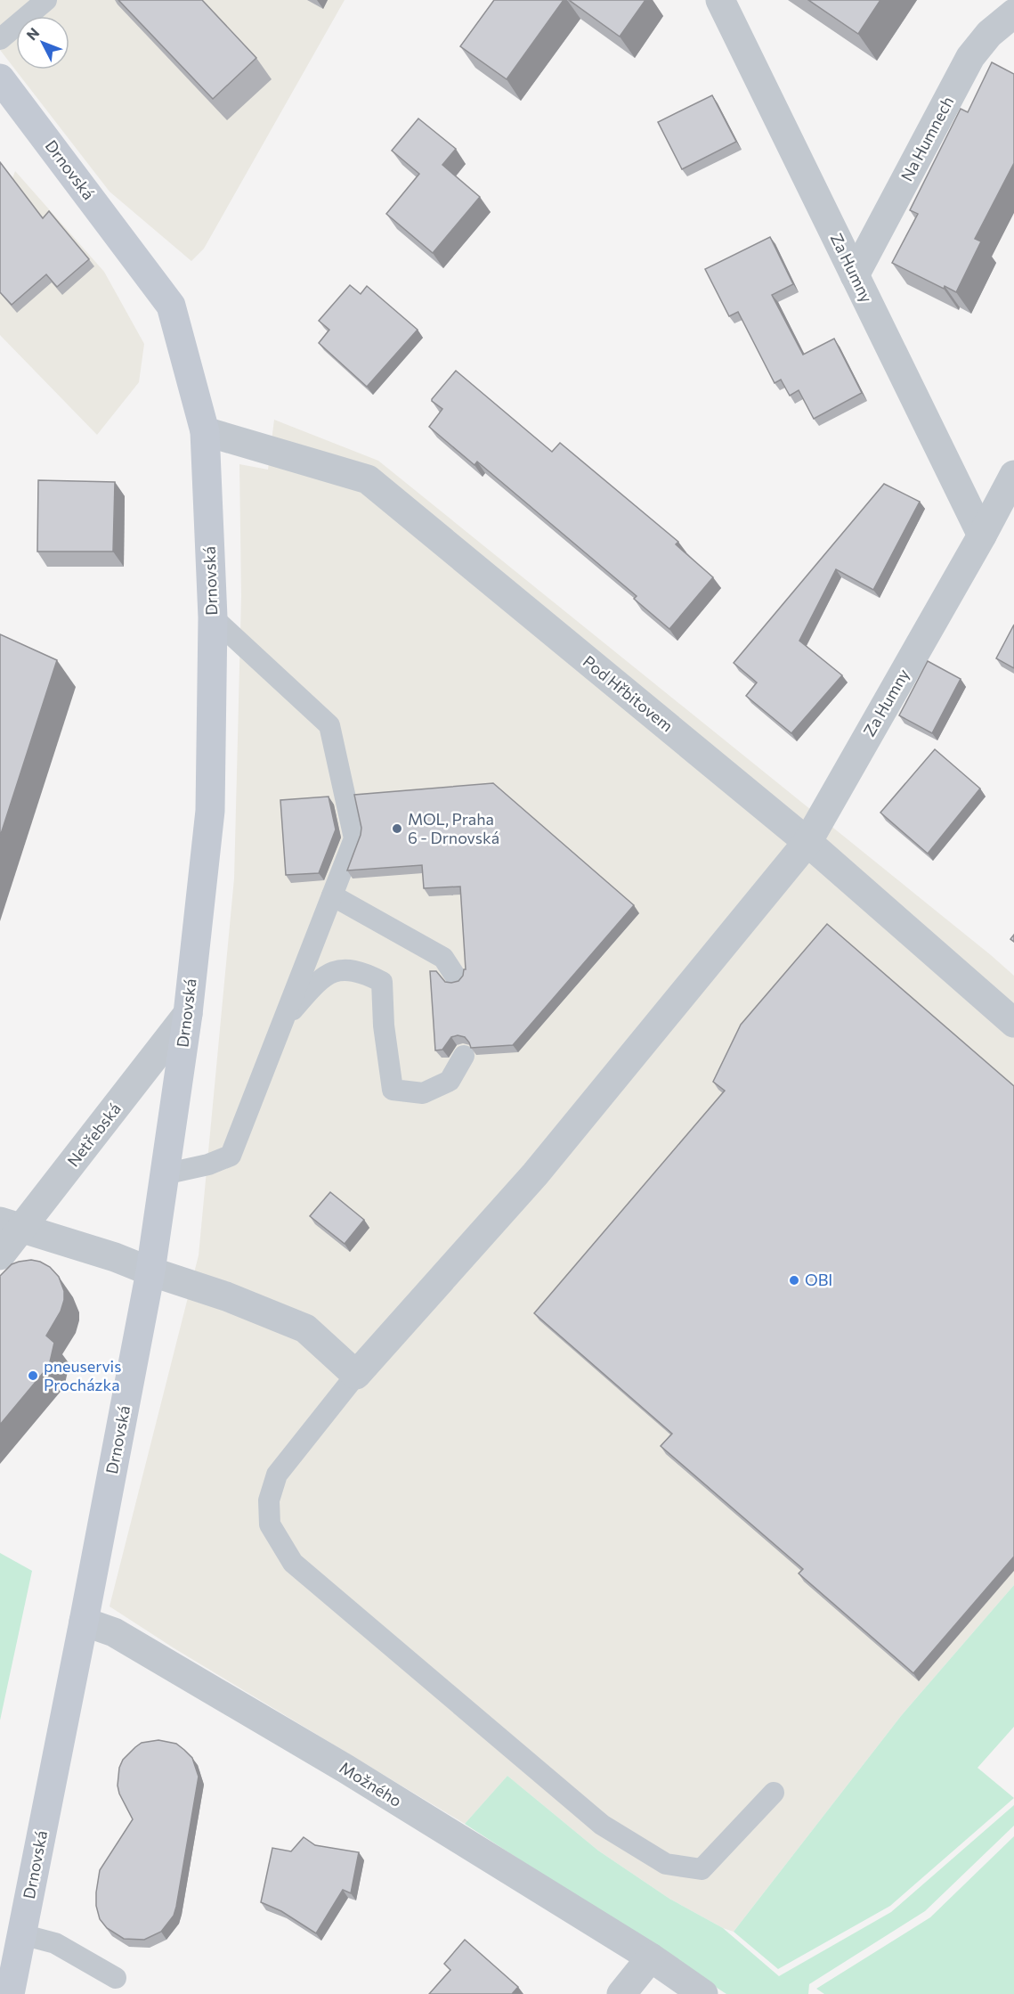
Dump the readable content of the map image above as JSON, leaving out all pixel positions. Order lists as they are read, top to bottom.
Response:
{
  "streets": {
    "main road": ["Drnovská"],
    "street": [
      "Na Humnech",
      "Za Humny",
      "Pod Hřbitovem",
      "Netřebská",
      "Možného"
    ]
  },
  "crossings": [
    ["Na Humnech", "Za Humny"],
    ["Drnovská", "Pod Hřbitovem"],
    ["Drnovská", "Netřebská"],
    ["Drnovská", "Možného"],
    ["Za Humny", "Pod Hřbitovem"]
  ],
  "places": ["MOL, Praha 6 - Drnovská", "OBI", "pneuservis Procházka"],
  "north": "top left"
}
